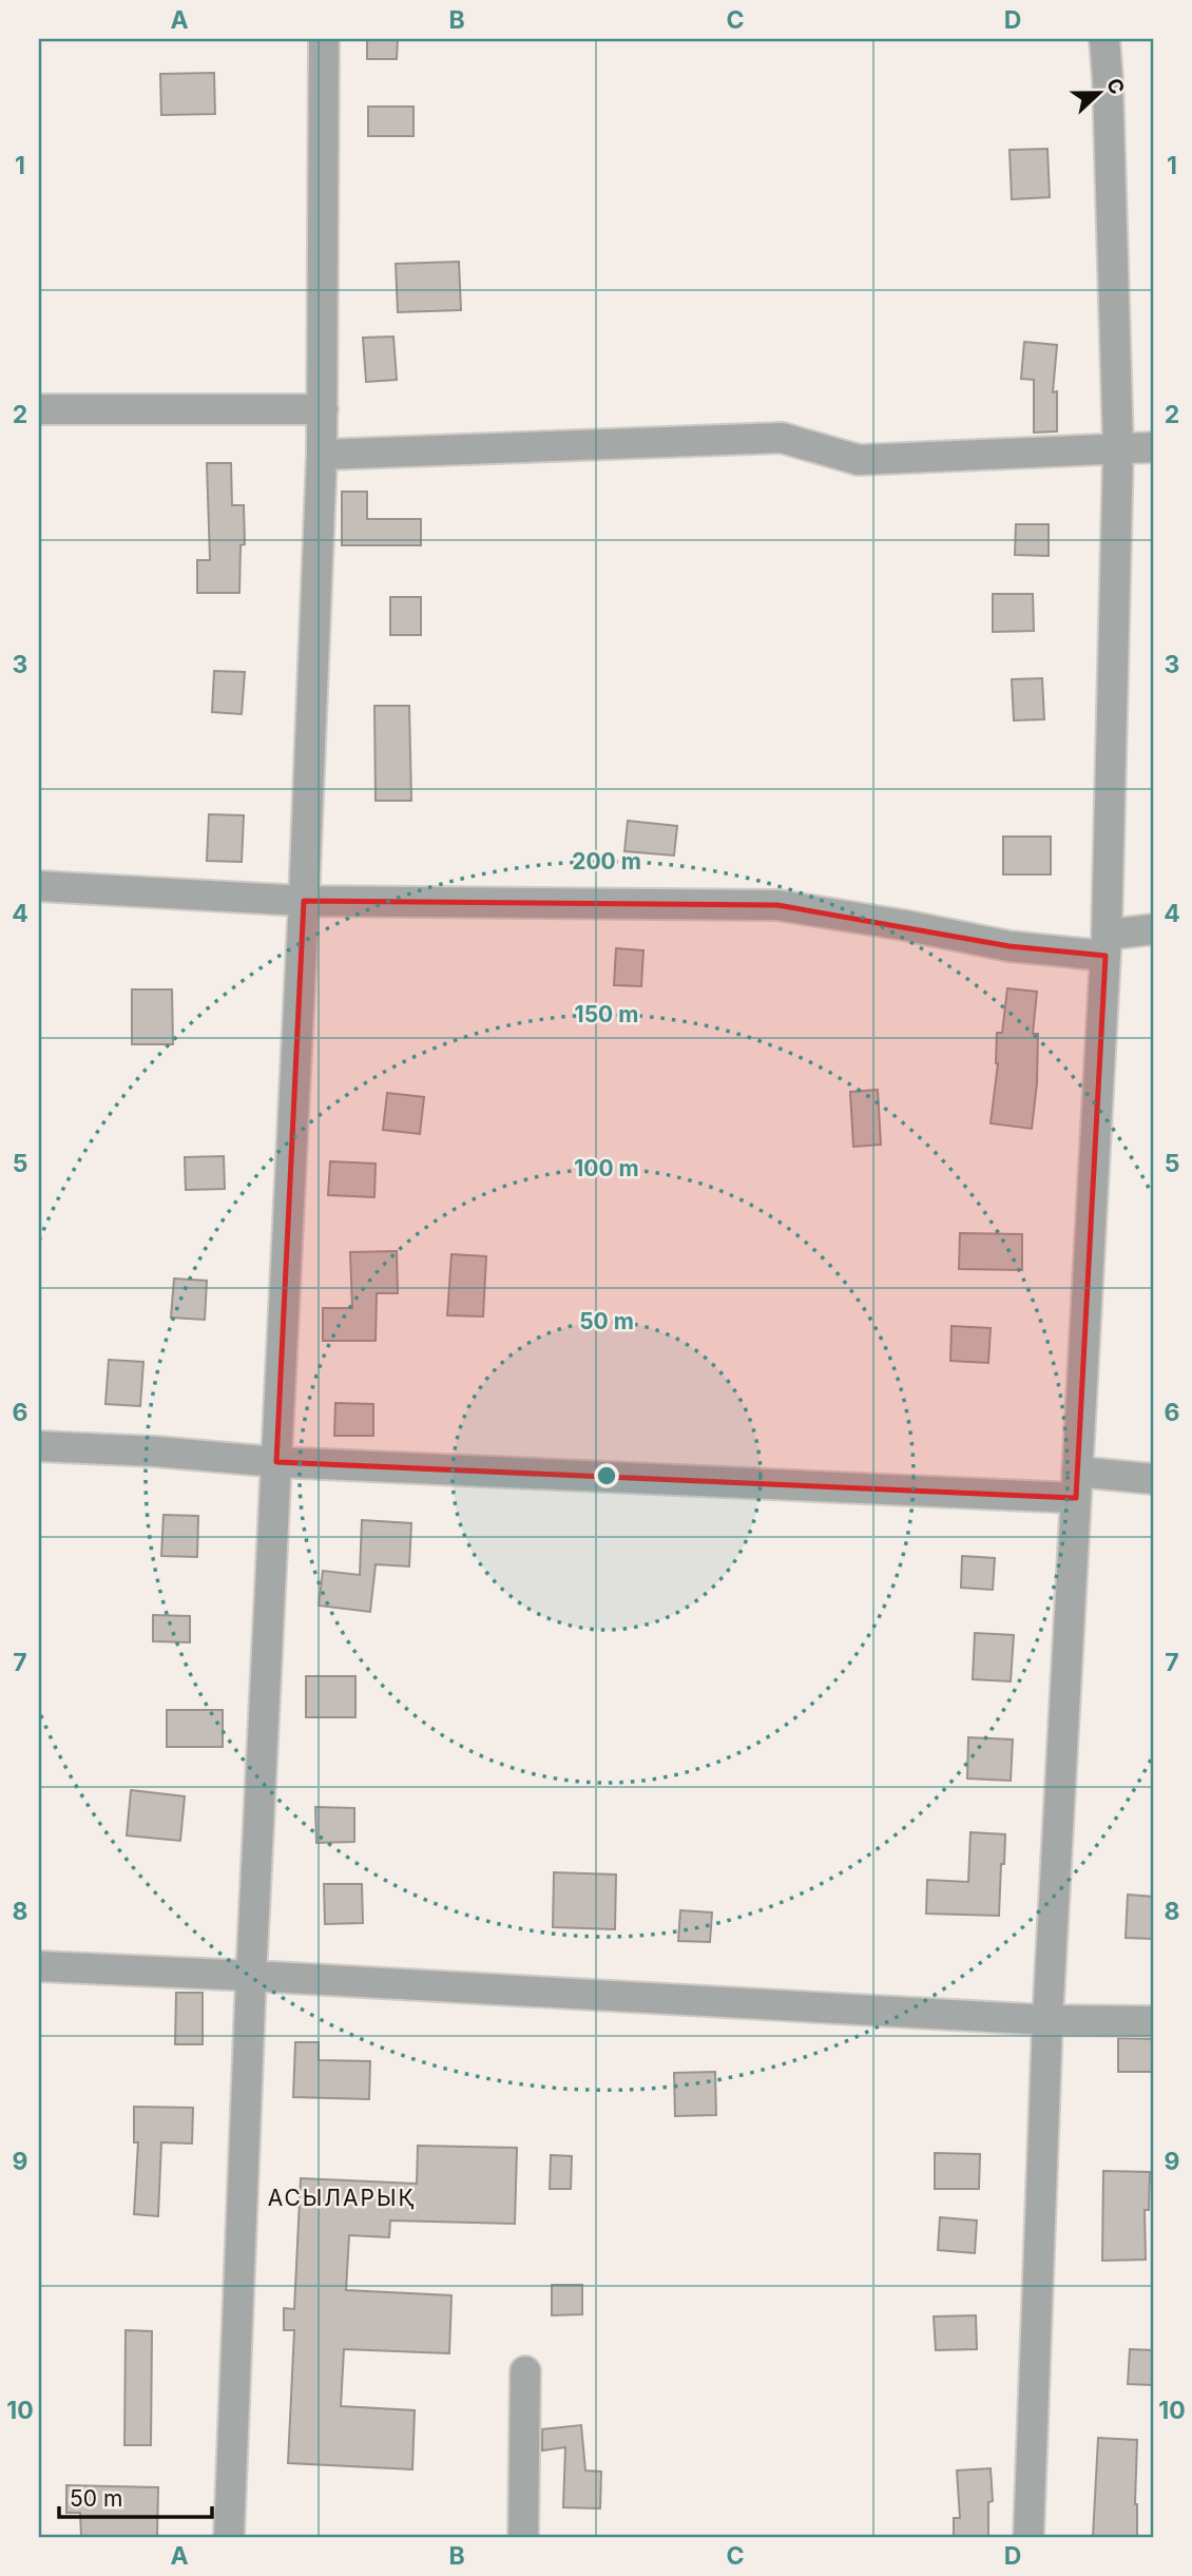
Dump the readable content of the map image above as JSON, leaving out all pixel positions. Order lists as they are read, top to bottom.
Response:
{
  "districts": ["АСЫЛАРЫҚ"],
  "scale_bar": "50 m",
  "north": "right",
  "grid": {
    "columns": [
      "A",
      "B",
      "C",
      "D"
    ],
    "rows": [
      "1",
      "2",
      "3",
      "4",
      "5",
      "6",
      "7",
      "8",
      "9",
      "10"
    ]
  },
  "rings": [
    "200 m",
    "150 m",
    "100 m",
    "50 m"
  ]
}
